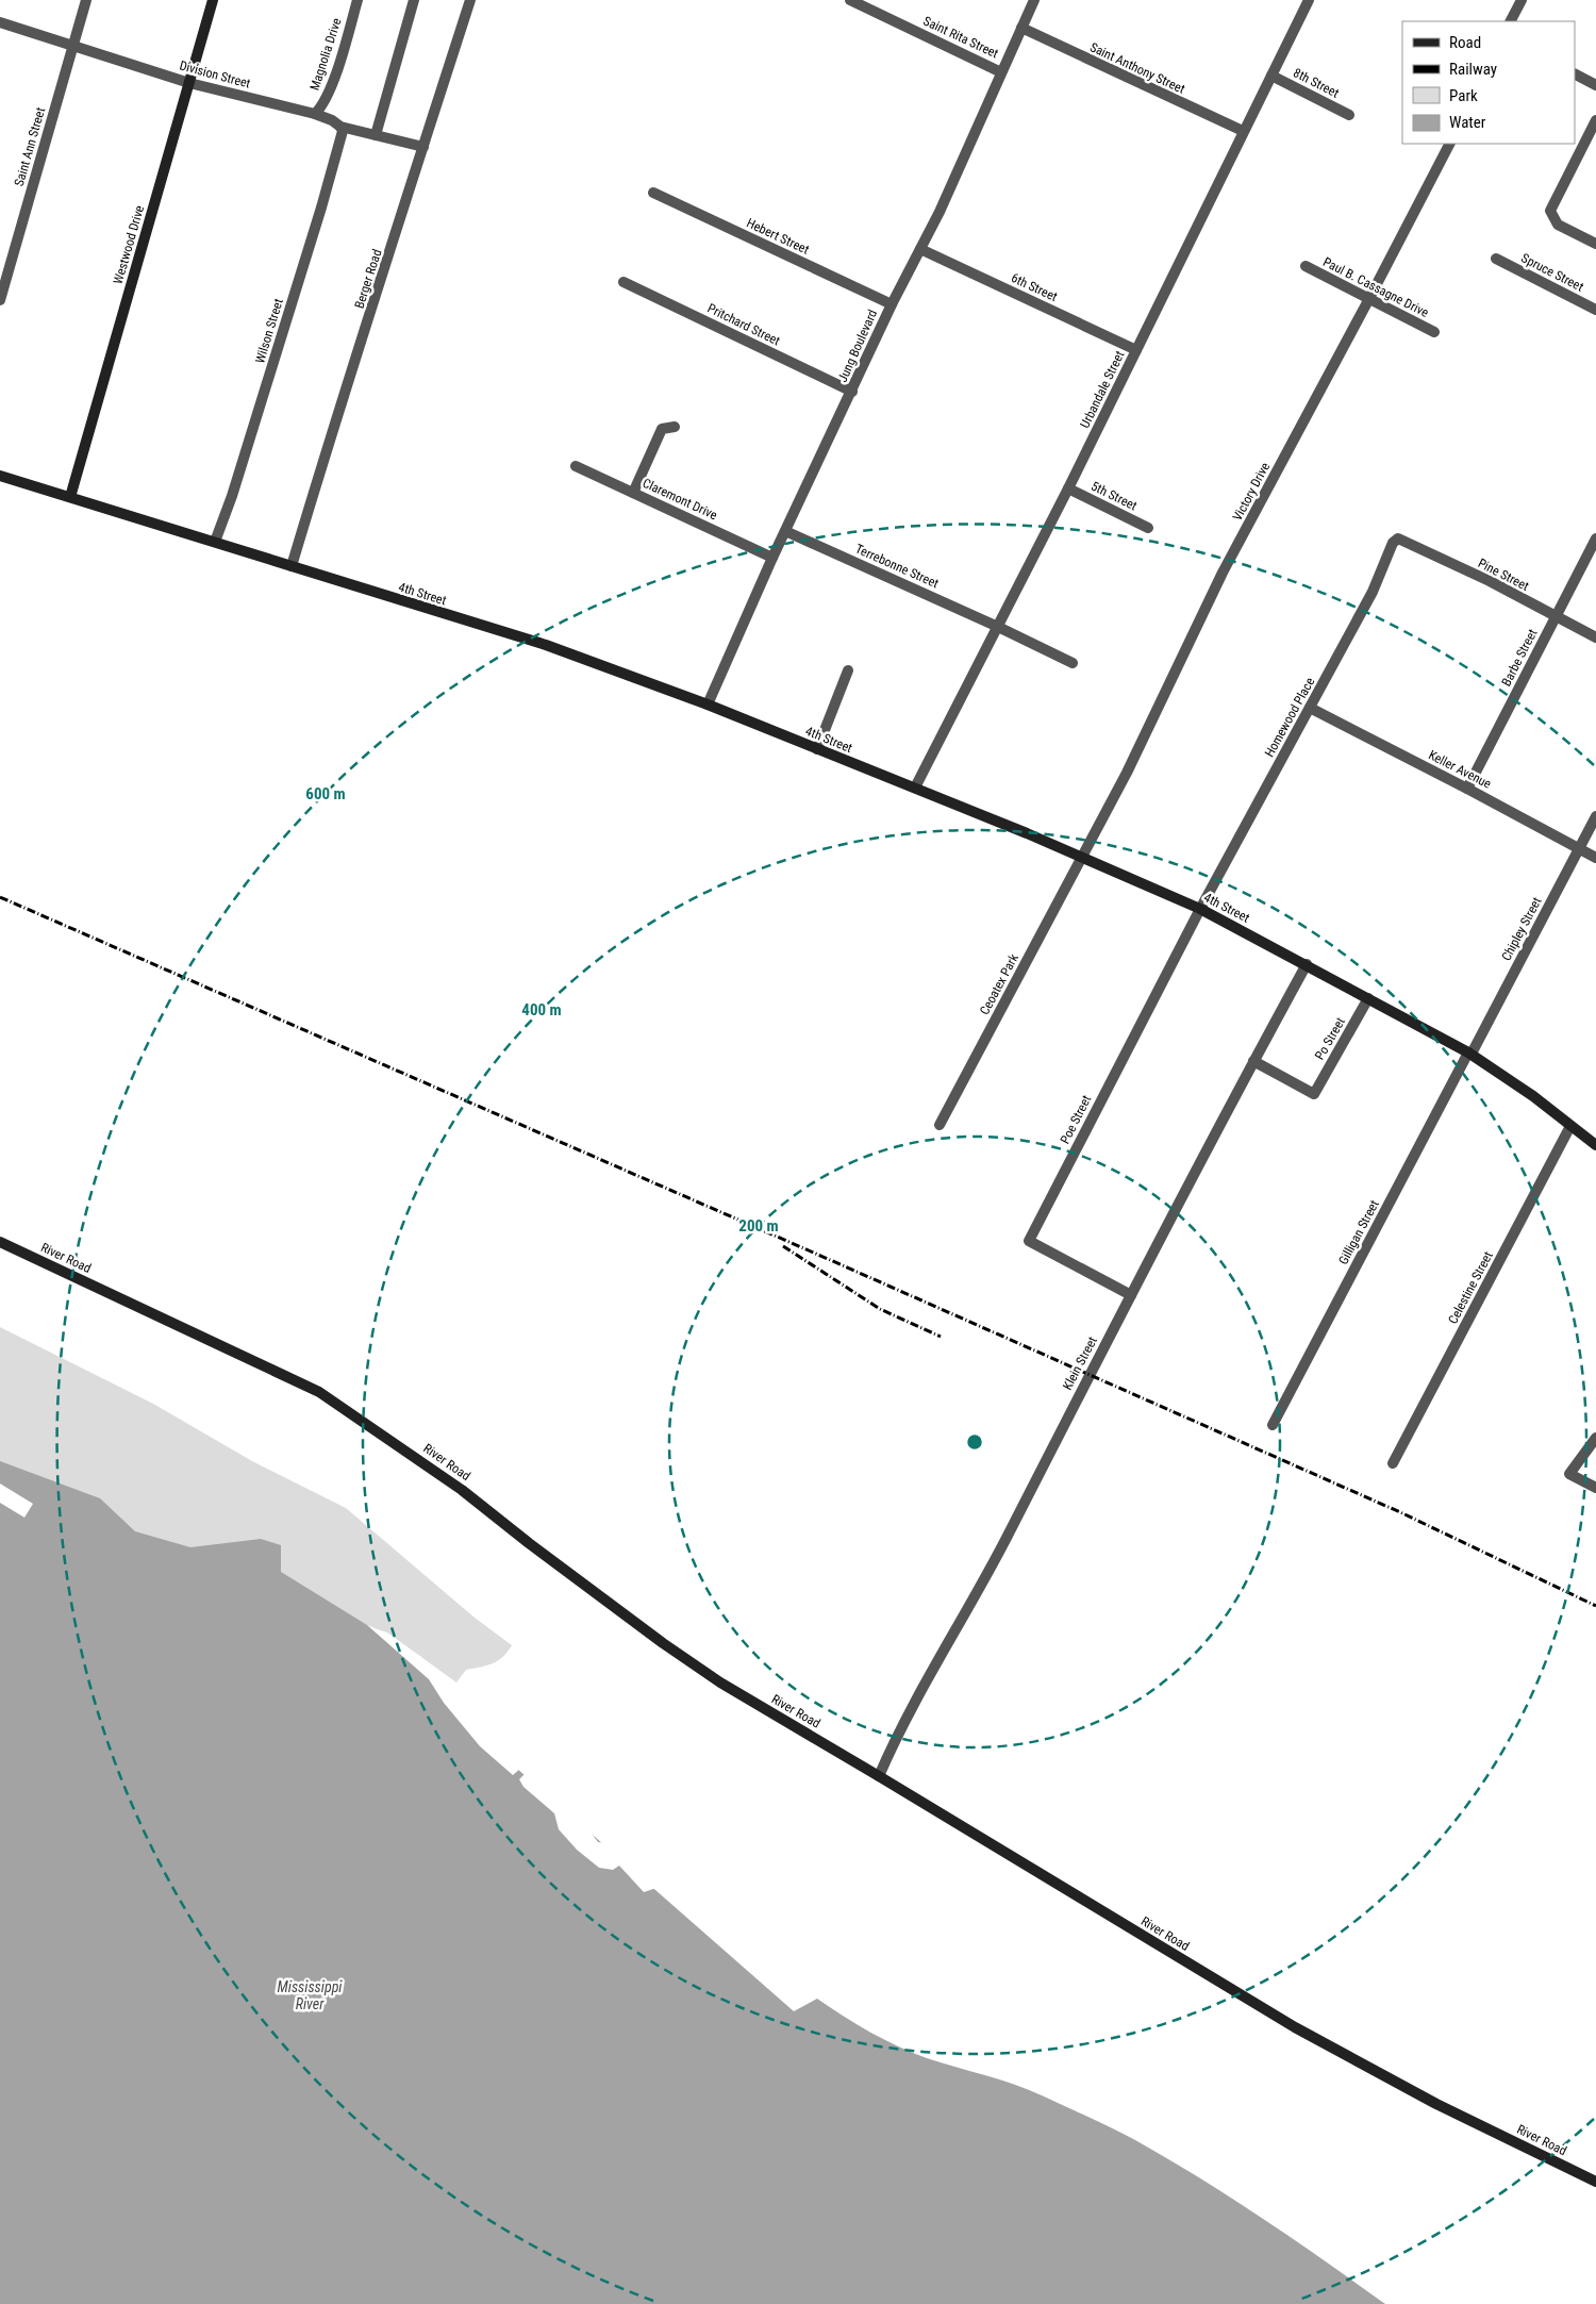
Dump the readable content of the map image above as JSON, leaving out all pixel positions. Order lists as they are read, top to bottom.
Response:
{
  "streets": {
    "main road": ["Westwood Drive", "4th Street", "River Road"],
    "street": [
      "Saint Rita Street",
      "Magnolia Drive",
      "Saint Anthony Street",
      "Division Street",
      "8th Street",
      "Saint Ann Street",
      "Hebert Street",
      "Spruce Street",
      "Berger Road",
      "6th Street",
      "Paul B. Cassagne Drive",
      "Pritchard Street",
      "Wilson Street",
      "Jung Boulevard",
      "Urbandale Street",
      "Victory Drive",
      "5th Street",
      "Claremont Drive",
      "Terrebonne Street",
      "Pine Street",
      "Barbe Street",
      "Homewood Place",
      "Keller Avenue",
      "Chipley Street",
      "Ceoatex Park",
      "Po Street",
      "Poe Street",
      "Gilligan Street",
      "Celestine Street",
      "Klein Street"
    ]
  },
  "crossings": [
    ["Saint Rita Street", "Jung Boulevard"],
    ["Magnolia Drive", "Division Street"],
    ["Saint Anthony Street", "Jung Boulevard"],
    ["Saint Anthony Street", "Urbandale Street"],
    ["Division Street", "Saint Ann Street"],
    ["Division Street", "Westwood Drive"],
    ["Division Street", "Berger Road"],
    ["Division Street", "Wilson Street"],
    ["8th Street", "Urbandale Street"],
    ["Hebert Street", "Jung Boulevard"],
    ["Westwood Drive", "4th Street"],
    ["Berger Road", "4th Street"],
    ["6th Street", "Jung Boulevard"],
    ["6th Street", "Urbandale Street"],
    ["Paul B. Cassagne Drive", "Victory Drive"],
    ["Pritchard Street", "Jung Boulevard"],
    ["Wilson Street", "4th Street"],
    ["Jung Boulevard", "Claremont Drive"],
    ["Jung Boulevard", "Terrebonne Street"],
    ["Jung Boulevard", "4th Street"],
    ["Urbandale Street", "5th Street"],
    ["Urbandale Street", "Terrebonne Street"],
    ["Urbandale Street", "4th Street"],
    ["Victory Drive", "4th Street"],
    ["Victory Drive", "Ceoatex Park"],
    ["Pine Street", "Barbe Street"],
    ["Pine Street", "Homewood Place"],
    ["4th Street", "Homewood Place"],
    ["4th Street", "Chipley Street"],
    ["4th Street", "Ceoatex Park"],
    ["4th Street", "Po Street"],
    ["4th Street", "Poe Street"],
    ["4th Street", "Gilligan Street"],
    ["4th Street", "Celestine Street"],
    ["4th Street", "Klein Street"],
    ["Barbe Street", "Keller Avenue"],
    ["Homewood Place", "Keller Avenue"],
    ["Homewood Place", "Poe Street"],
    ["Keller Avenue", "Chipley Street"],
    ["Chipley Street", "Gilligan Street"],
    ["Po Street", "Klein Street"],
    ["Poe Street", "Klein Street"],
    ["River Road", "Klein Street"]
  ],
  "water": ["Mississippi River"],
  "legend": [
    "Road",
    "Railway",
    "Park",
    "Water"
  ],
  "rings": ["600 m", "400 m", "200 m"]
}
